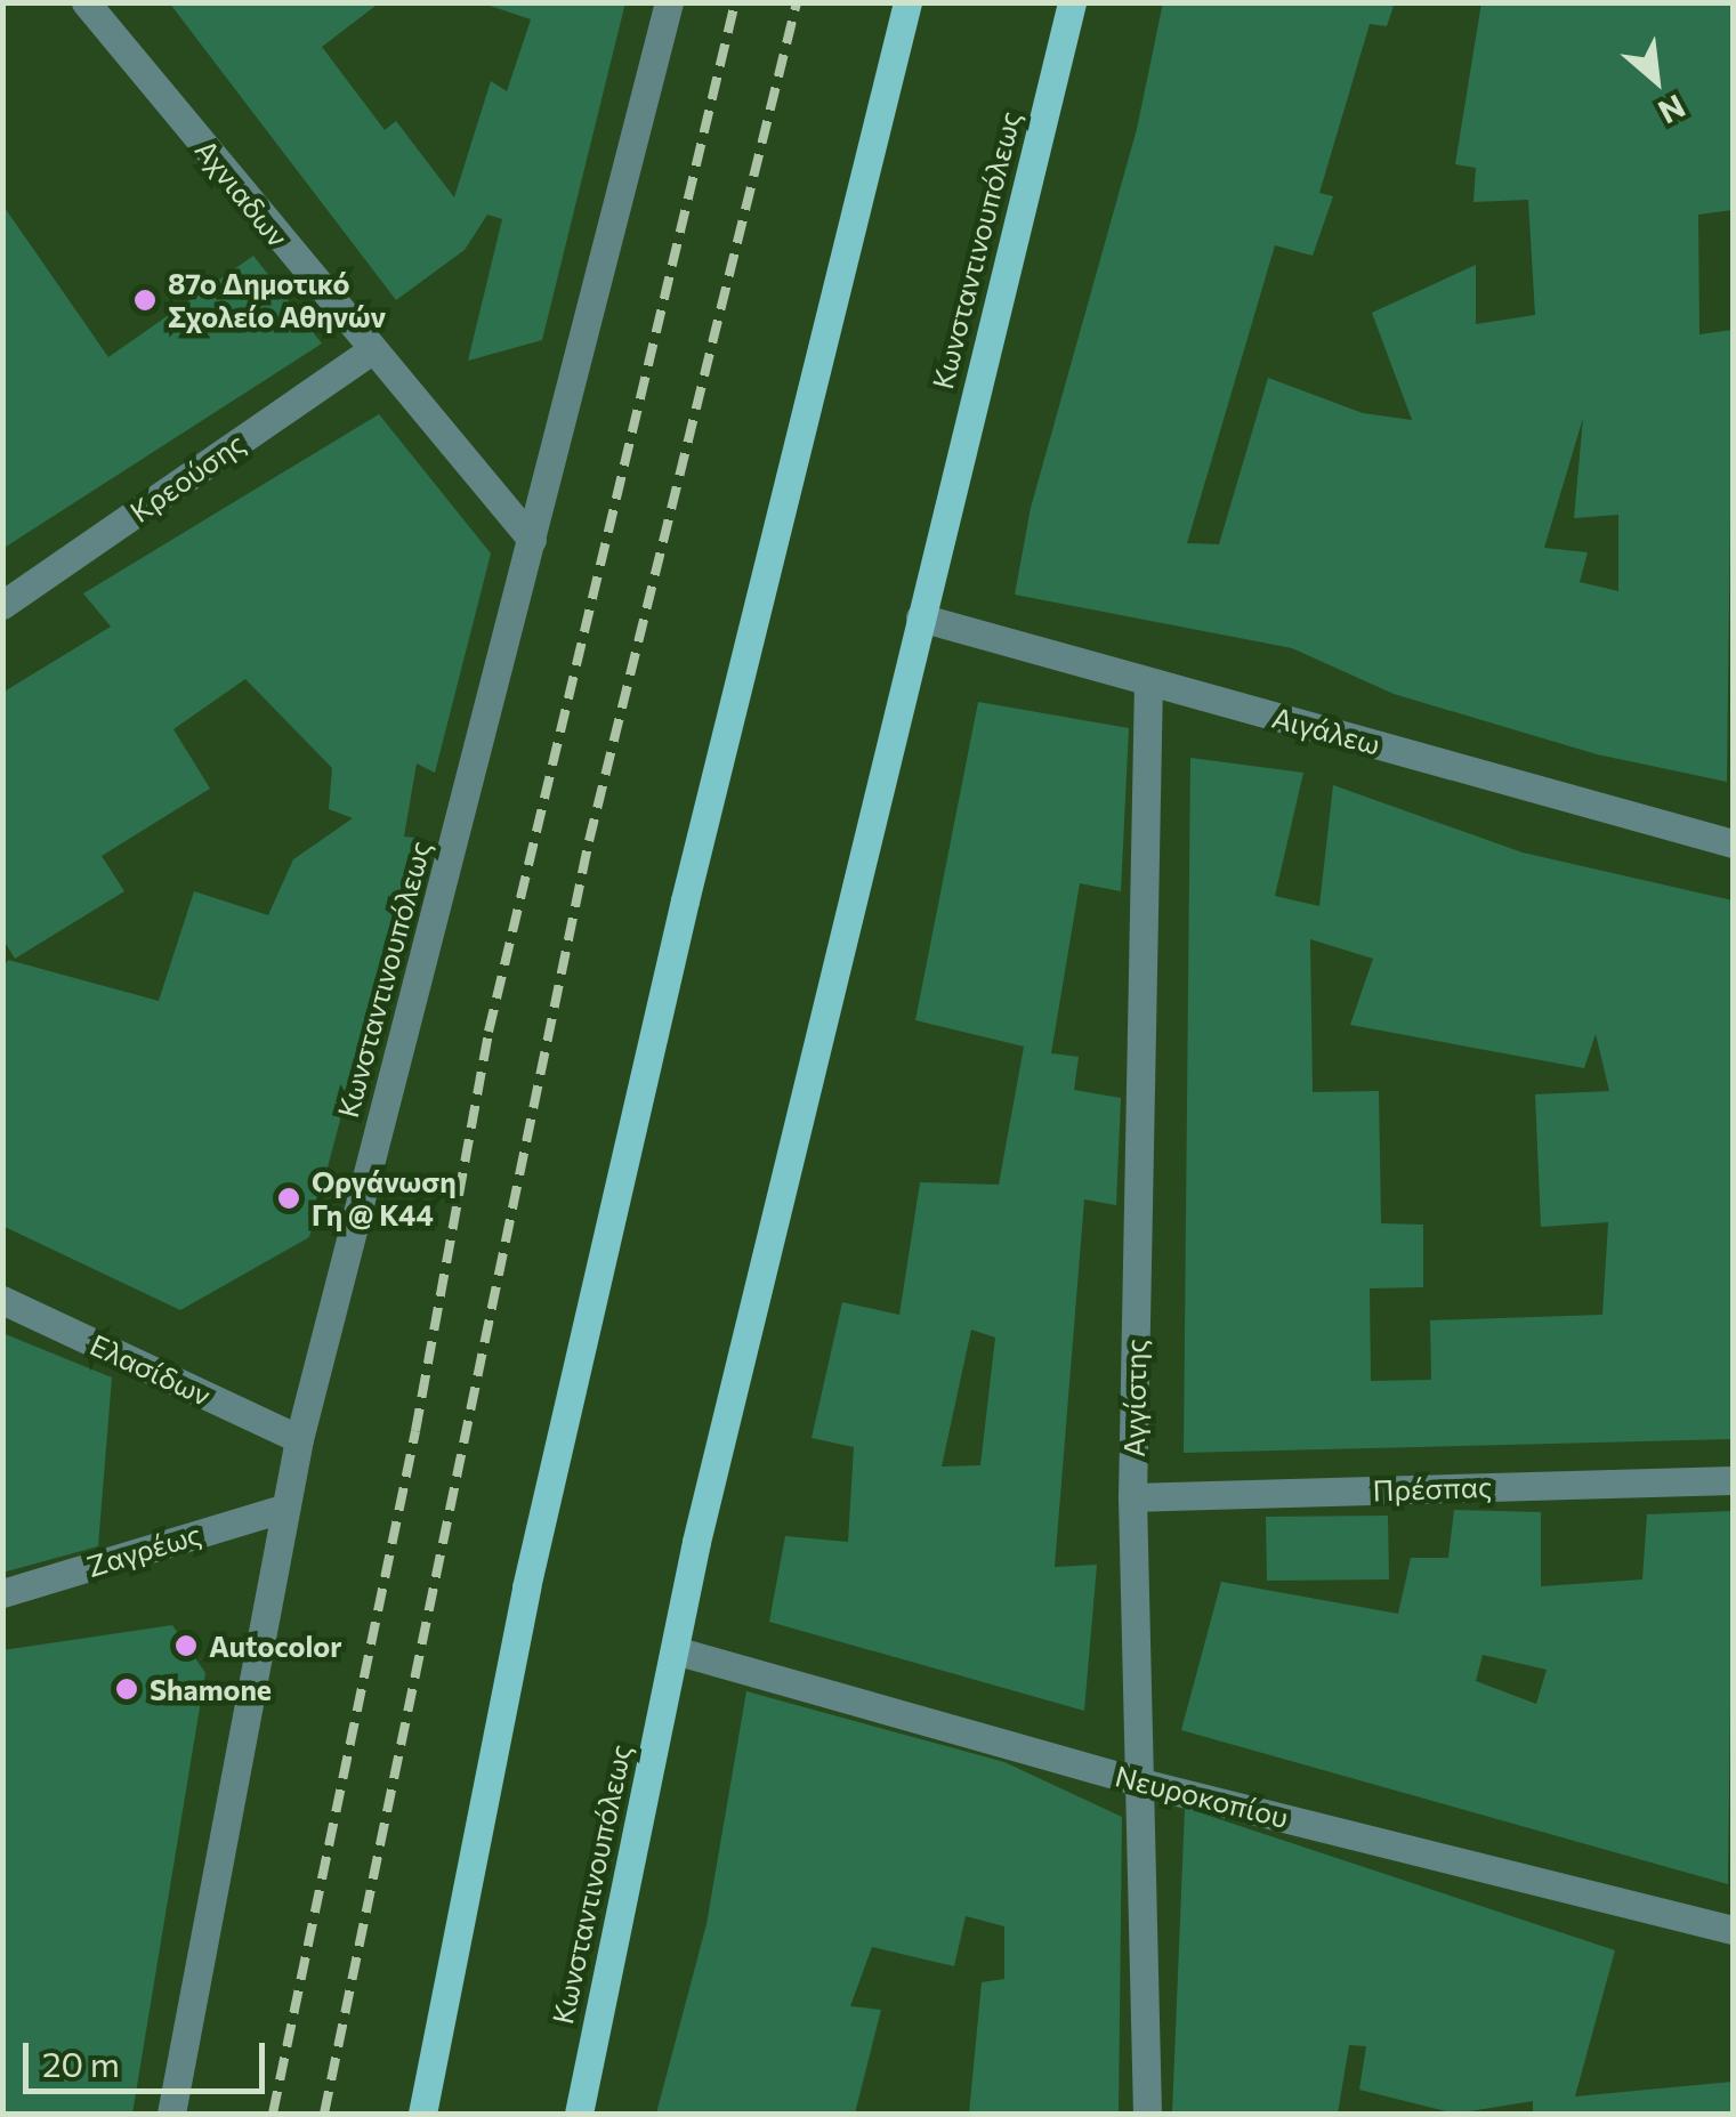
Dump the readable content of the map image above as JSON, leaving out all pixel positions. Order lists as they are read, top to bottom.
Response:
{
  "streets": {
    "main road": ["Κωνσταντινουπόλεως"],
    "street": [
      "Αχνιαδων",
      "Κρεούσης",
      "Αιγάλεω",
      "Ελασίδων",
      "Αγγίστης",
      "Πρέσπας",
      "Ζαγρέως",
      "Νευροκοπίου"
    ]
  },
  "crossings": [
    ["Αχνιαδων", "Κωνσταντινουπόλεως"],
    ["Αχνιαδων", "Κρεούσης"],
    ["Κωνσταντινουπόλεως", "Αιγάλεω"],
    ["Κωνσταντινουπόλεως", "Ελασίδων"],
    ["Κωνσταντινουπόλεως", "Ζαγρέως"],
    ["Κωνσταντινουπόλεως", "Νευροκοπίου"],
    ["Αιγάλεω", "Αγγίστης"],
    ["Αγγίστης", "Πρέσπας"],
    ["Αγγίστης", "Νευροκοπίου"]
  ],
  "places": [
    "87ο Δημοτικό Σχολείο Αθηνών",
    "Οργάνωση Γη @ Κ44",
    "Autocolor",
    "Shamone"
  ],
  "scale_bar": "20 m",
  "north": "bottom right"
}
